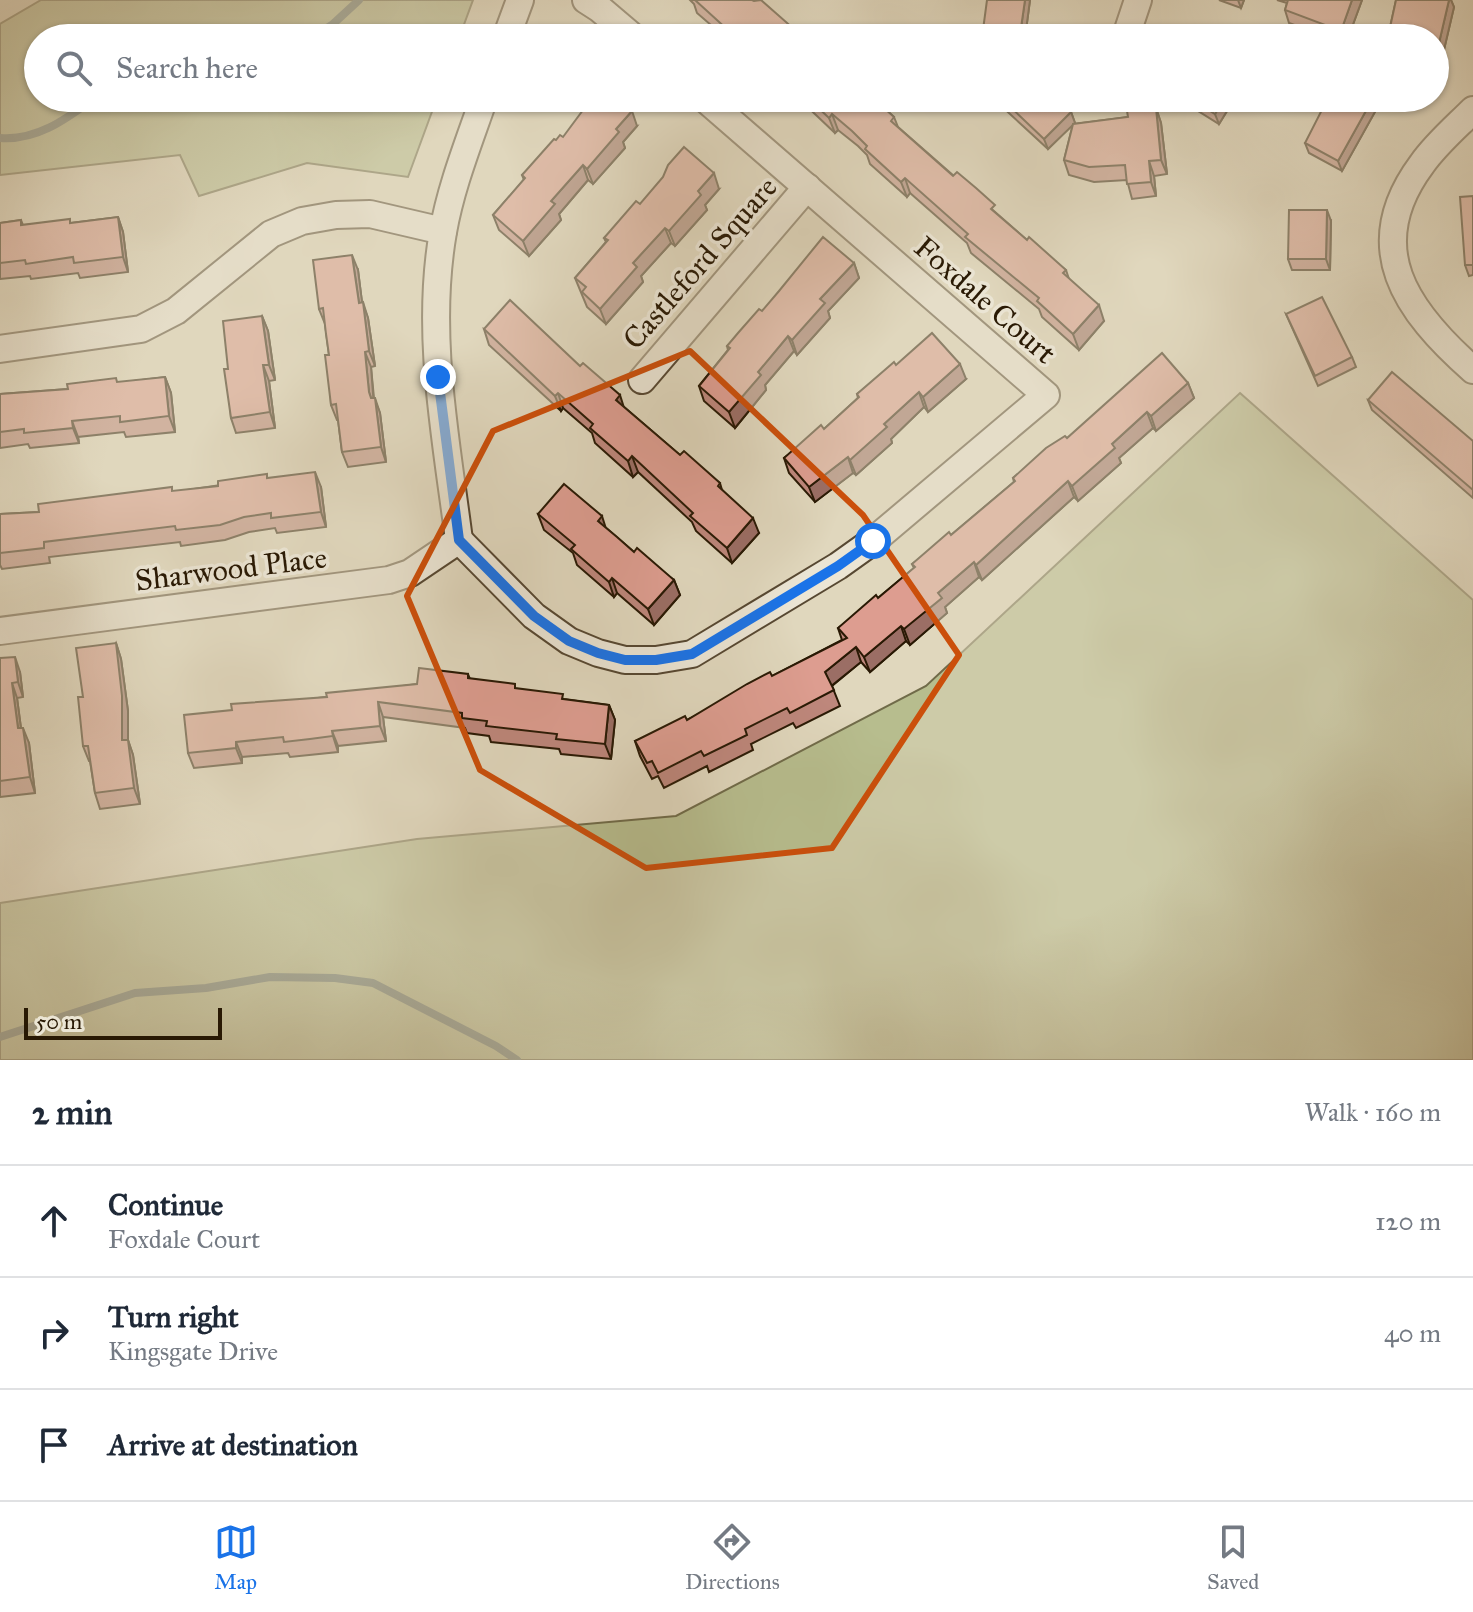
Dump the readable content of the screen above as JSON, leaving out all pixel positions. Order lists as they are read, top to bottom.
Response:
{
  "streets": {
    "street": ["Castleford Square", "Foxdale Court", "Sharwood Place"]
  },
  "crossings": [
    ["Castleford Square", "Foxdale Court"],
    ["Foxdale Court", "Sharwood Place"]
  ],
  "scale_bar": "50 m",
  "page": {
    "search": "Search here",
    "scale": "50 m",
    "heading": ["2 min", "Walk · 160 m"],
    "list": [
      ["Continue", "Foxdale Court", "120 m"],
      ["Turn right", "Kingsgate Drive", "40 m"],
      "Arrive at destination"
    ],
    "nav": ["Map", "Directions", "Saved"]
  }
}
